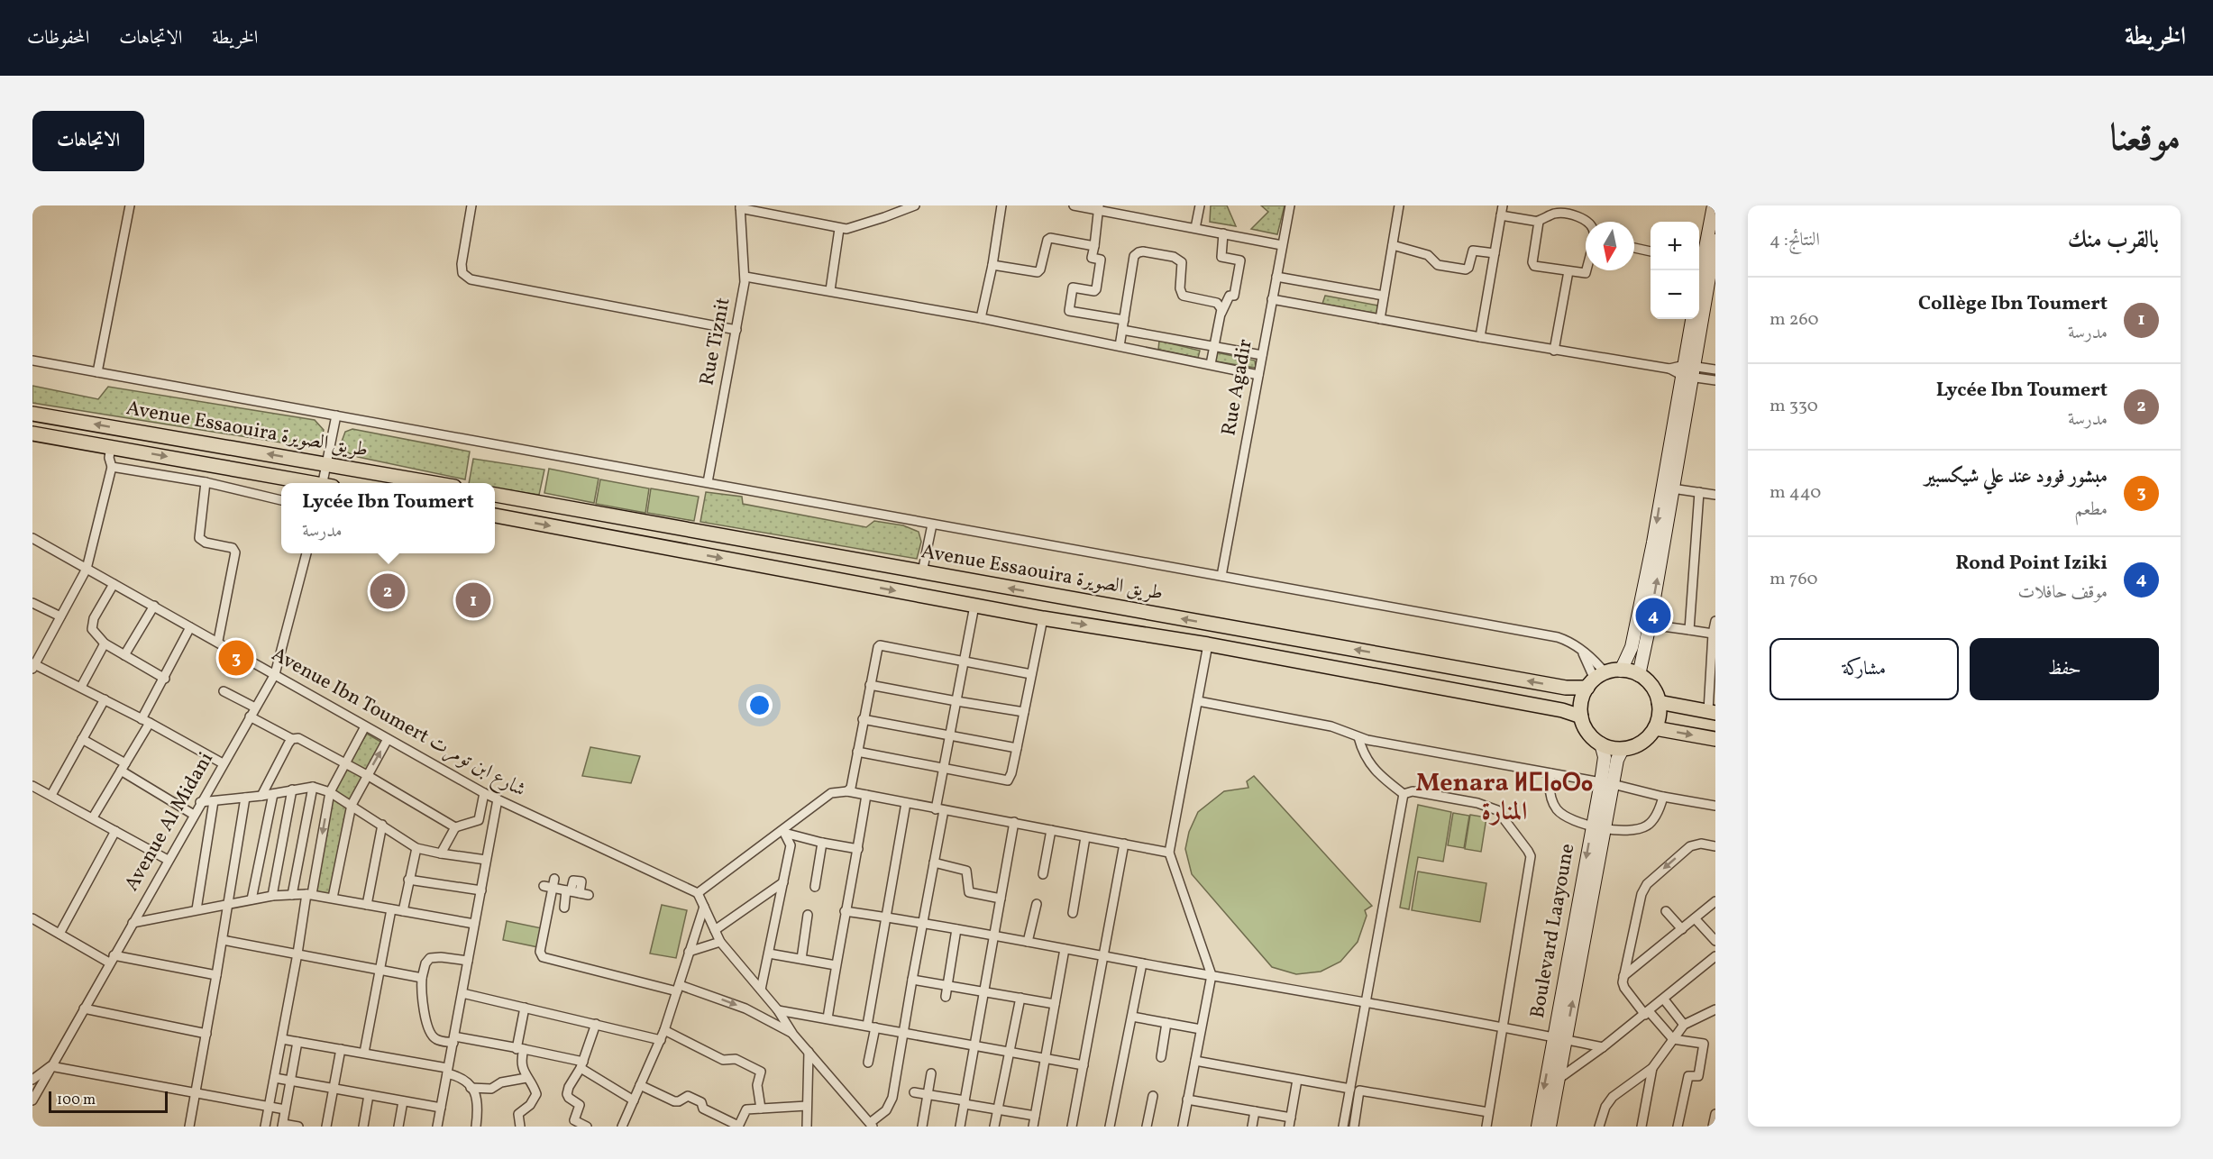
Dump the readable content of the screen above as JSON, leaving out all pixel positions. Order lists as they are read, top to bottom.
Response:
{
  "streets": {
    "main road": ["Avenue Essaouira طريق الصويرة"],
    "street": [
      "Rue Tiznit",
      "Rue Agadir",
      "Avenue Ibn Toumert شارع ابن تومرت",
      "Avenue Al Midani",
      "Boulevard Laayoune"
    ]
  },
  "crossings": [
    ["Avenue Essaouira طريق الصويرة", "Boulevard Laayoune"],
    ["Avenue Ibn Toumert شارع ابن تومرت", "Avenue Al Midani"]
  ],
  "districts": ["Menara ⵍⵎⵏⴰⵔⴰ المنارة"],
  "scale_bar": "100 m",
  "north": "bottom",
  "page": {
    "header": "الخريطة",
    "nav": ["الخريطة", "الاتجاهات", "المحفوظات"],
    "title": "موقعنا",
    "buttons": [
      "الاتجاهات",
      ["حفظ", "مشاركة"]
    ],
    "heading": ["بالقرب منك", "النتائج: 4"],
    "map_buttons": ["+", "−"],
    "list": [
      {
        "mark": "1",
        "name": "Collège Ibn Toumert",
        "note": "مدرسة",
        "value": "260 m"
      },
      {
        "mark": "2",
        "name": "Lycée Ibn Toumert",
        "note": "مدرسة",
        "value": "330 m"
      },
      {
        "mark": "3",
        "name": "مبشور فوود عند علي شيكسبير",
        "note": "مطعم",
        "value": "440 m"
      },
      {
        "mark": "4",
        "name": "Rond Point Iziki",
        "note": "موقف حافلات",
        "value": "760 m"
      }
    ],
    "popup": ["Lycée Ibn Toumert", "مدرسة"],
    "pins": [
      "2",
      "1",
      "4",
      "3"
    ],
    "scale": "100 m"
  }
}
